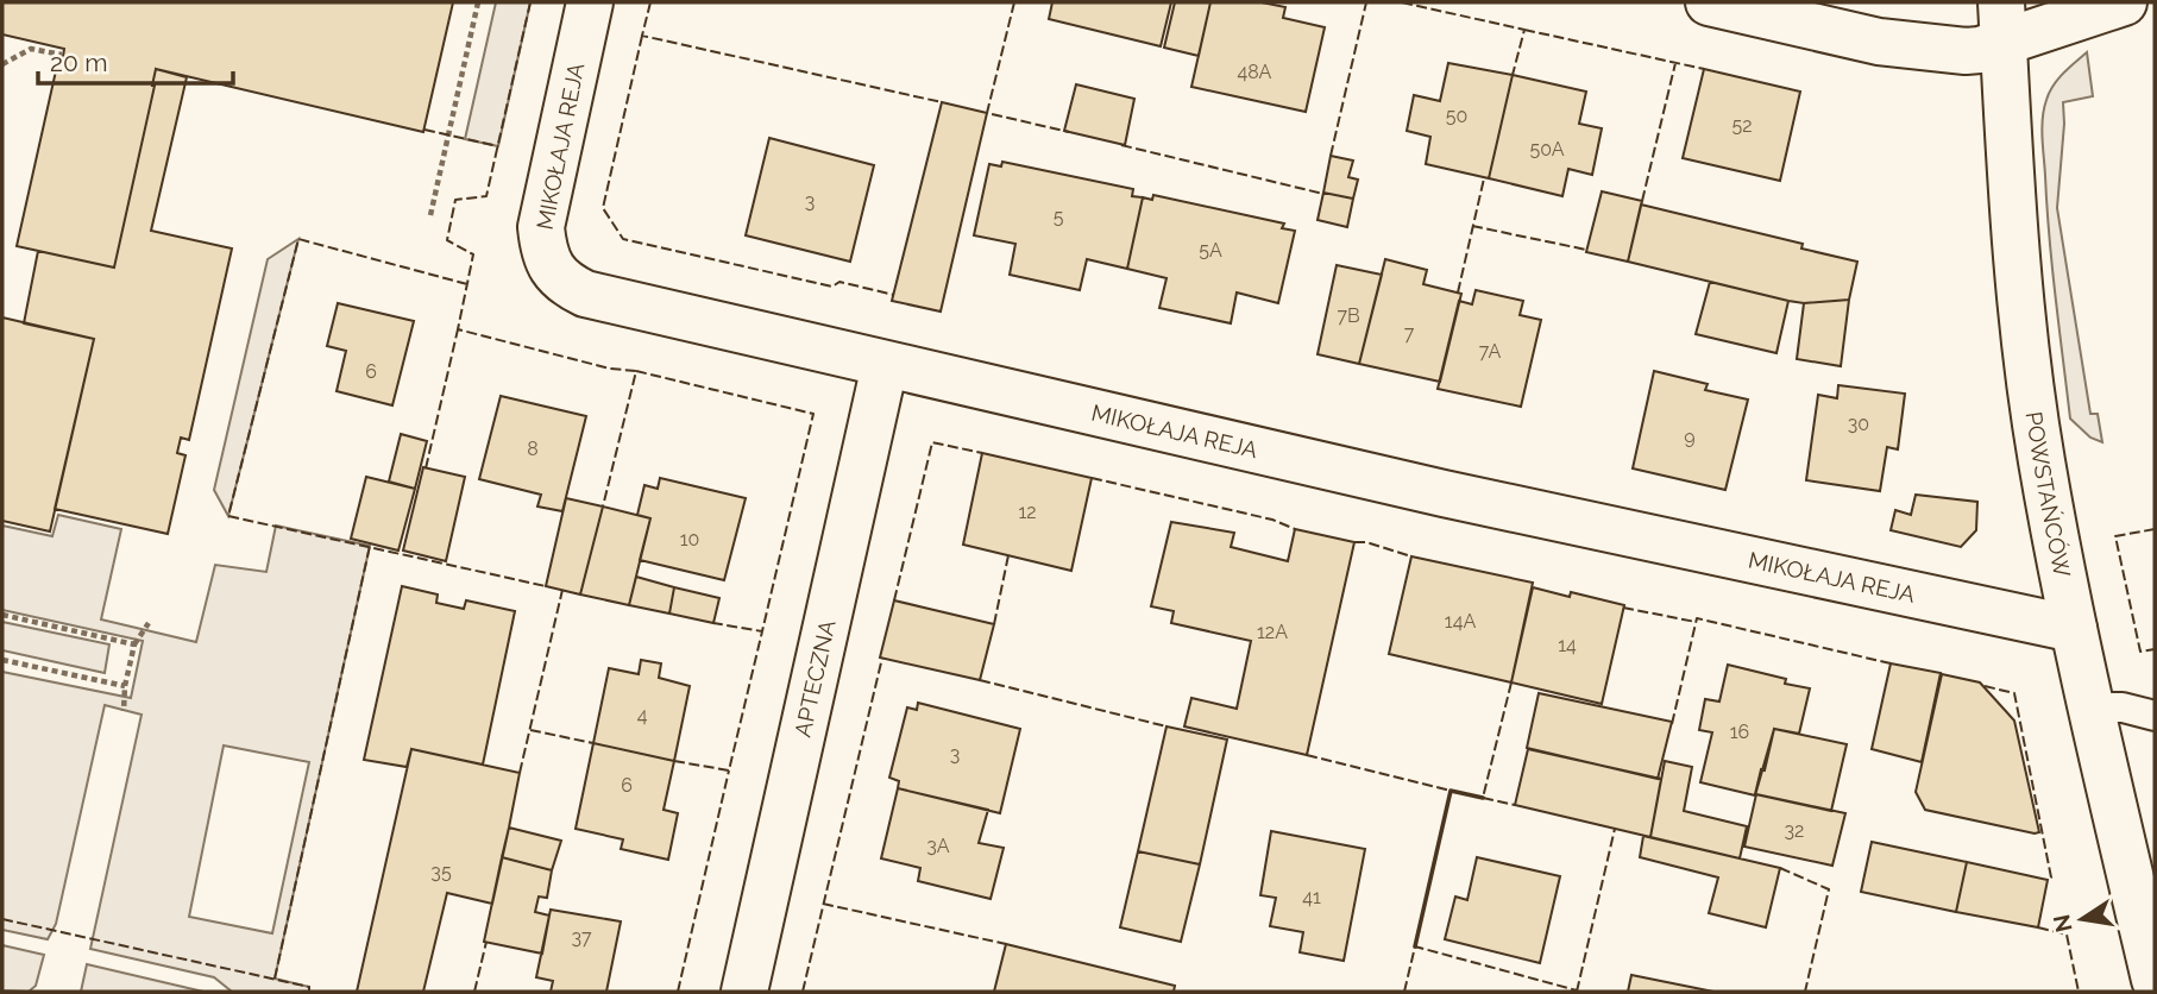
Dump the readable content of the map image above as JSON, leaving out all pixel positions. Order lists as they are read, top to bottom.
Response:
{
  "streets": {
    "street": ["MIKOŁAJA REJA", "POWSTAŃCÓW", "APTECZNA"]
  },
  "crossings": [
    ["MIKOŁAJA REJA", "POWSTAŃCÓW"],
    ["MIKOŁAJA REJA", "APTECZNA"]
  ],
  "house_numbers": [
    "48A",
    "50",
    "52",
    "50A",
    "3",
    "5",
    "5A",
    "7B",
    "7",
    "7A",
    "6",
    "30",
    "9",
    "8",
    "12",
    "10",
    "14A",
    "12A",
    "14",
    "4",
    "16",
    "3",
    "6",
    "32",
    "3A",
    "35",
    "41",
    "37"
  ],
  "scale_bar": "20 m",
  "north": "left"
}
